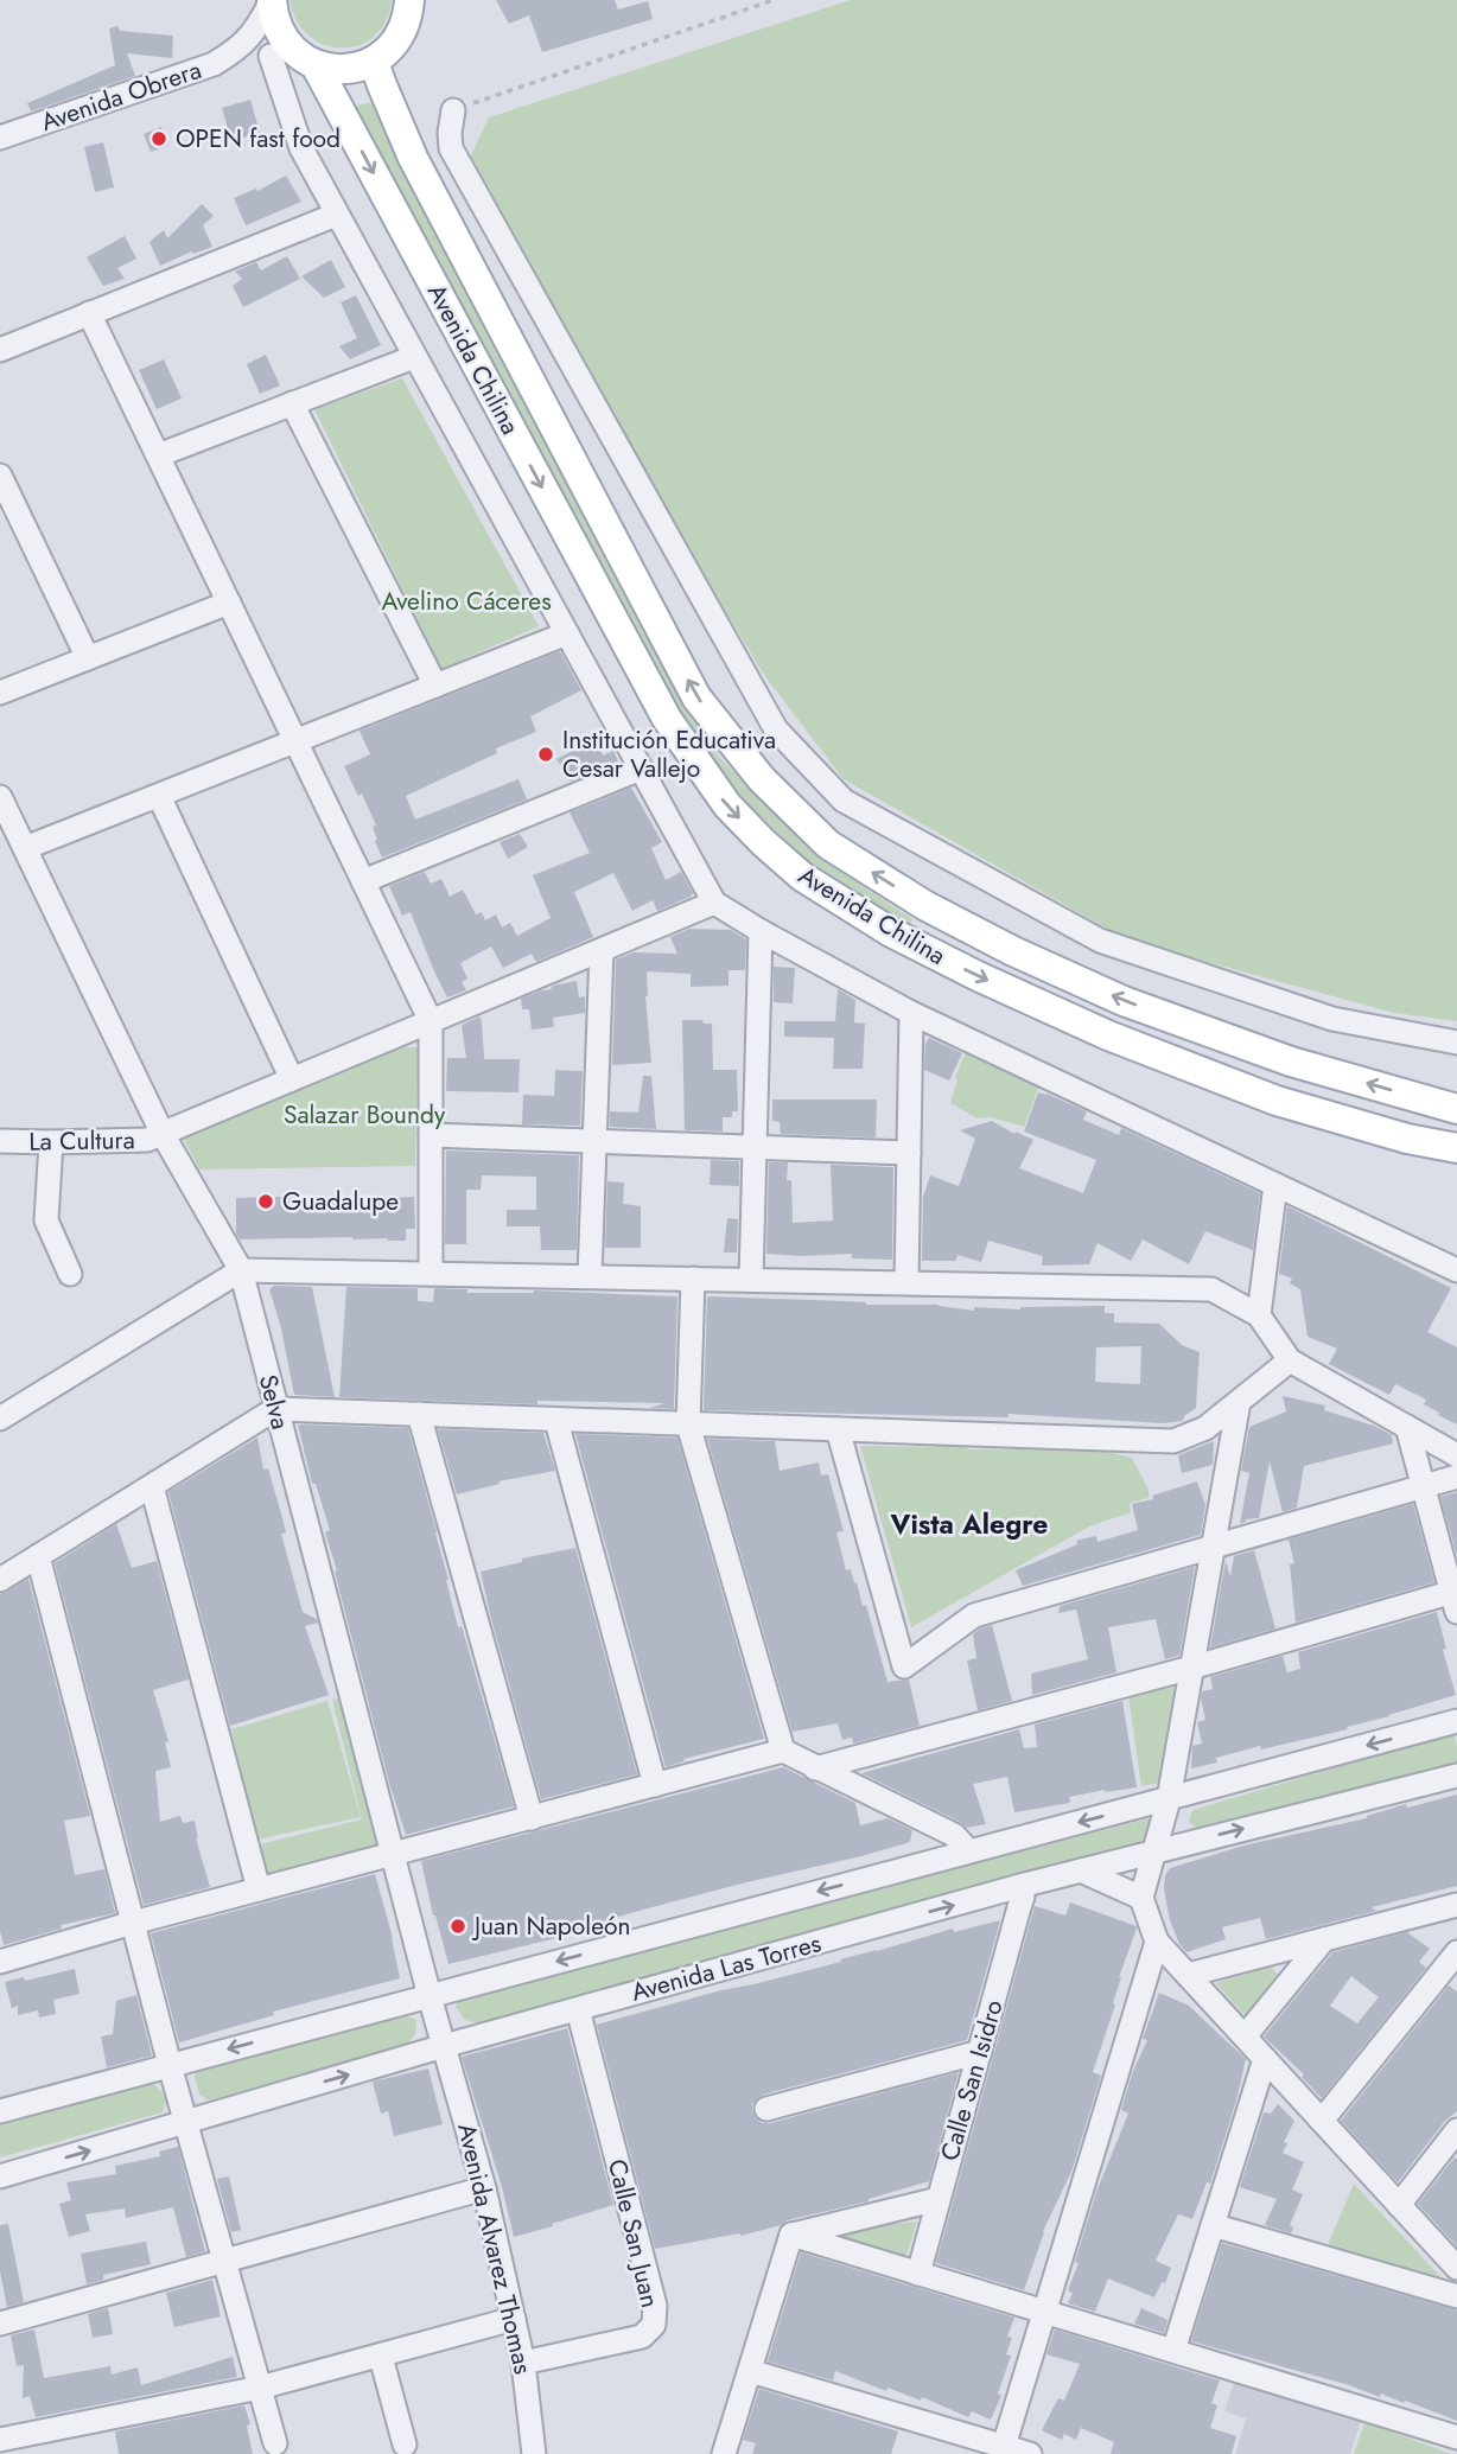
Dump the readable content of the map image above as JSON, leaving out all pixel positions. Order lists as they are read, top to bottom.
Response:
{
  "streets": {
    "main road": ["Avenida Chilina"],
    "street": [
      "Avenida Obrera",
      "La Cultura",
      "Selva",
      "Avenida Las Torres",
      "Calle San Isidro",
      "Calle San Juan",
      "Avenida Alvarez Thomas"
    ]
  },
  "crossings": [
    ["La Cultura", "Selva"],
    ["Selva", "Avenida Las Torres"],
    ["Selva", "Avenida Alvarez Thomas"],
    ["Avenida Las Torres", "Calle San Isidro"],
    ["Avenida Las Torres", "Calle San Juan"],
    ["Avenida Las Torres", "Avenida Alvarez Thomas"],
    ["Calle San Juan", "Avenida Alvarez Thomas"]
  ],
  "districts": ["Vista Alegre"],
  "parks": ["Avelino Cáceres", "Salazar Boundy"],
  "places": [
    "OPEN fast food",
    "Institución Educativa Cesar Vallejo",
    "Guadalupe",
    "Juan Napoleón"
  ]
}
